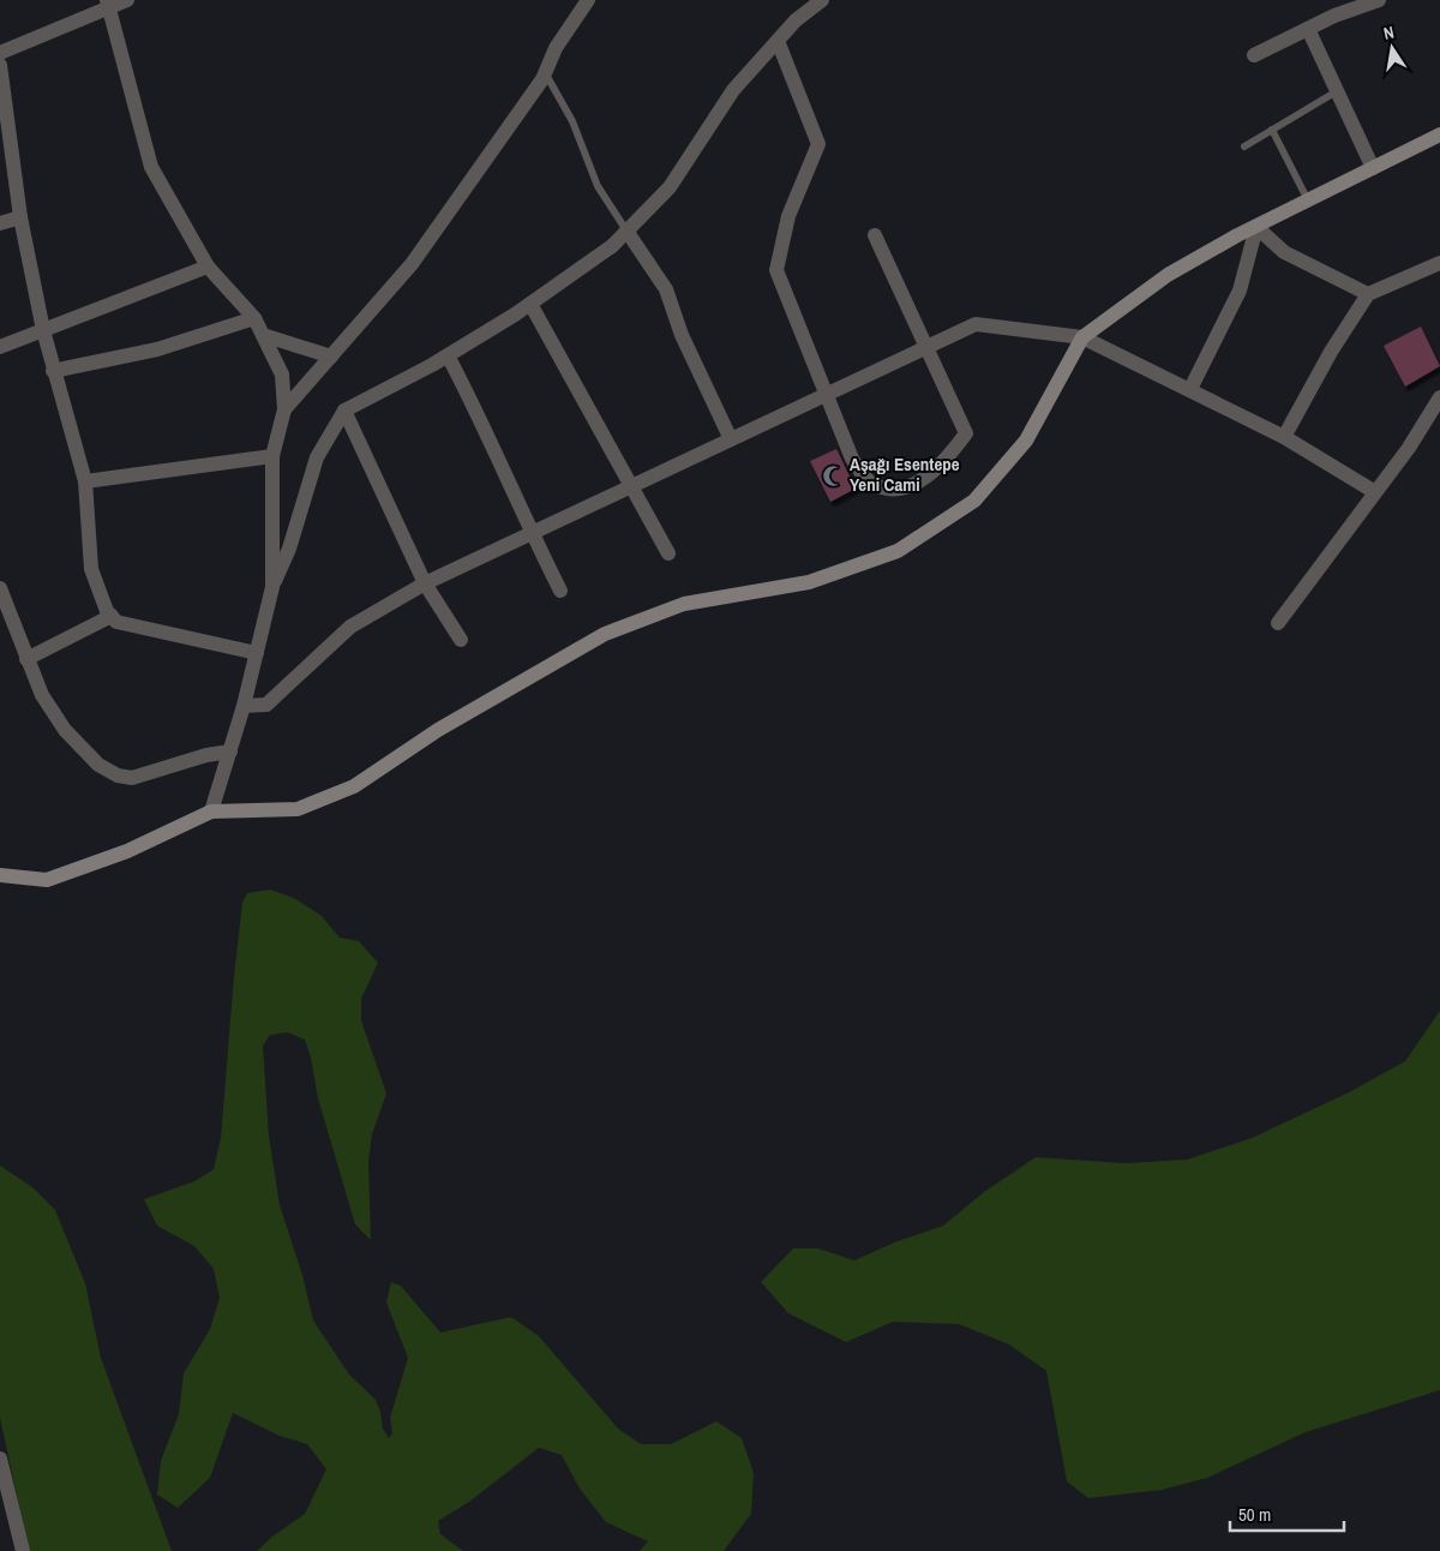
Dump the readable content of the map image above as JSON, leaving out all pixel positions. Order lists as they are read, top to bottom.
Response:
{
  "places": {
    "mosque": ["Aşağı Esentepe Yeni Cami"]
  },
  "scale_bar": "50 m",
  "north": "top"
}
